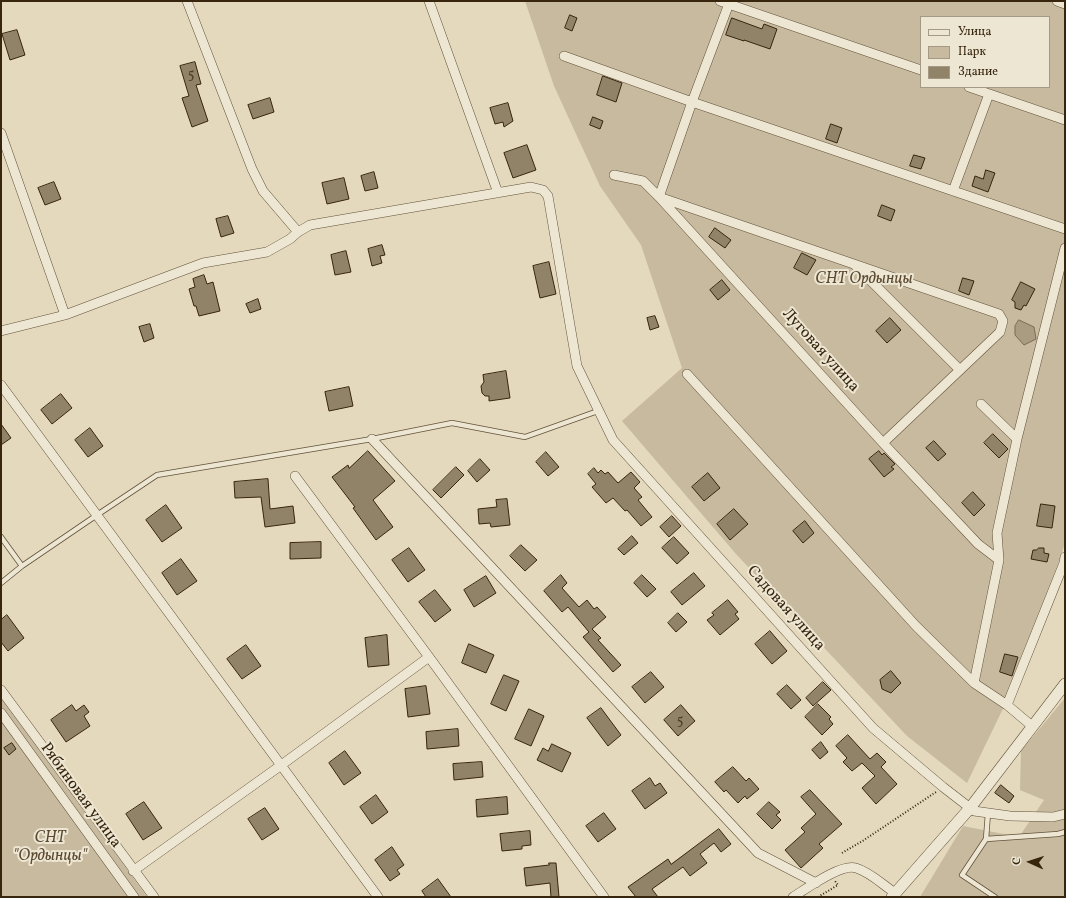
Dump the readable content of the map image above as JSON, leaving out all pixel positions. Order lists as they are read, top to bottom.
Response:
{
  "streets": {
    "street": ["Луговая улица", "Садовая улица", "Рябиновая улица"]
  },
  "parks": ["СНТ Ордынцы", "СНТ \"Ордынцы\""],
  "house_numbers": ["5", "5"],
  "legend": ["Улица", "Парк", "Здание"],
  "north": "left"
}
